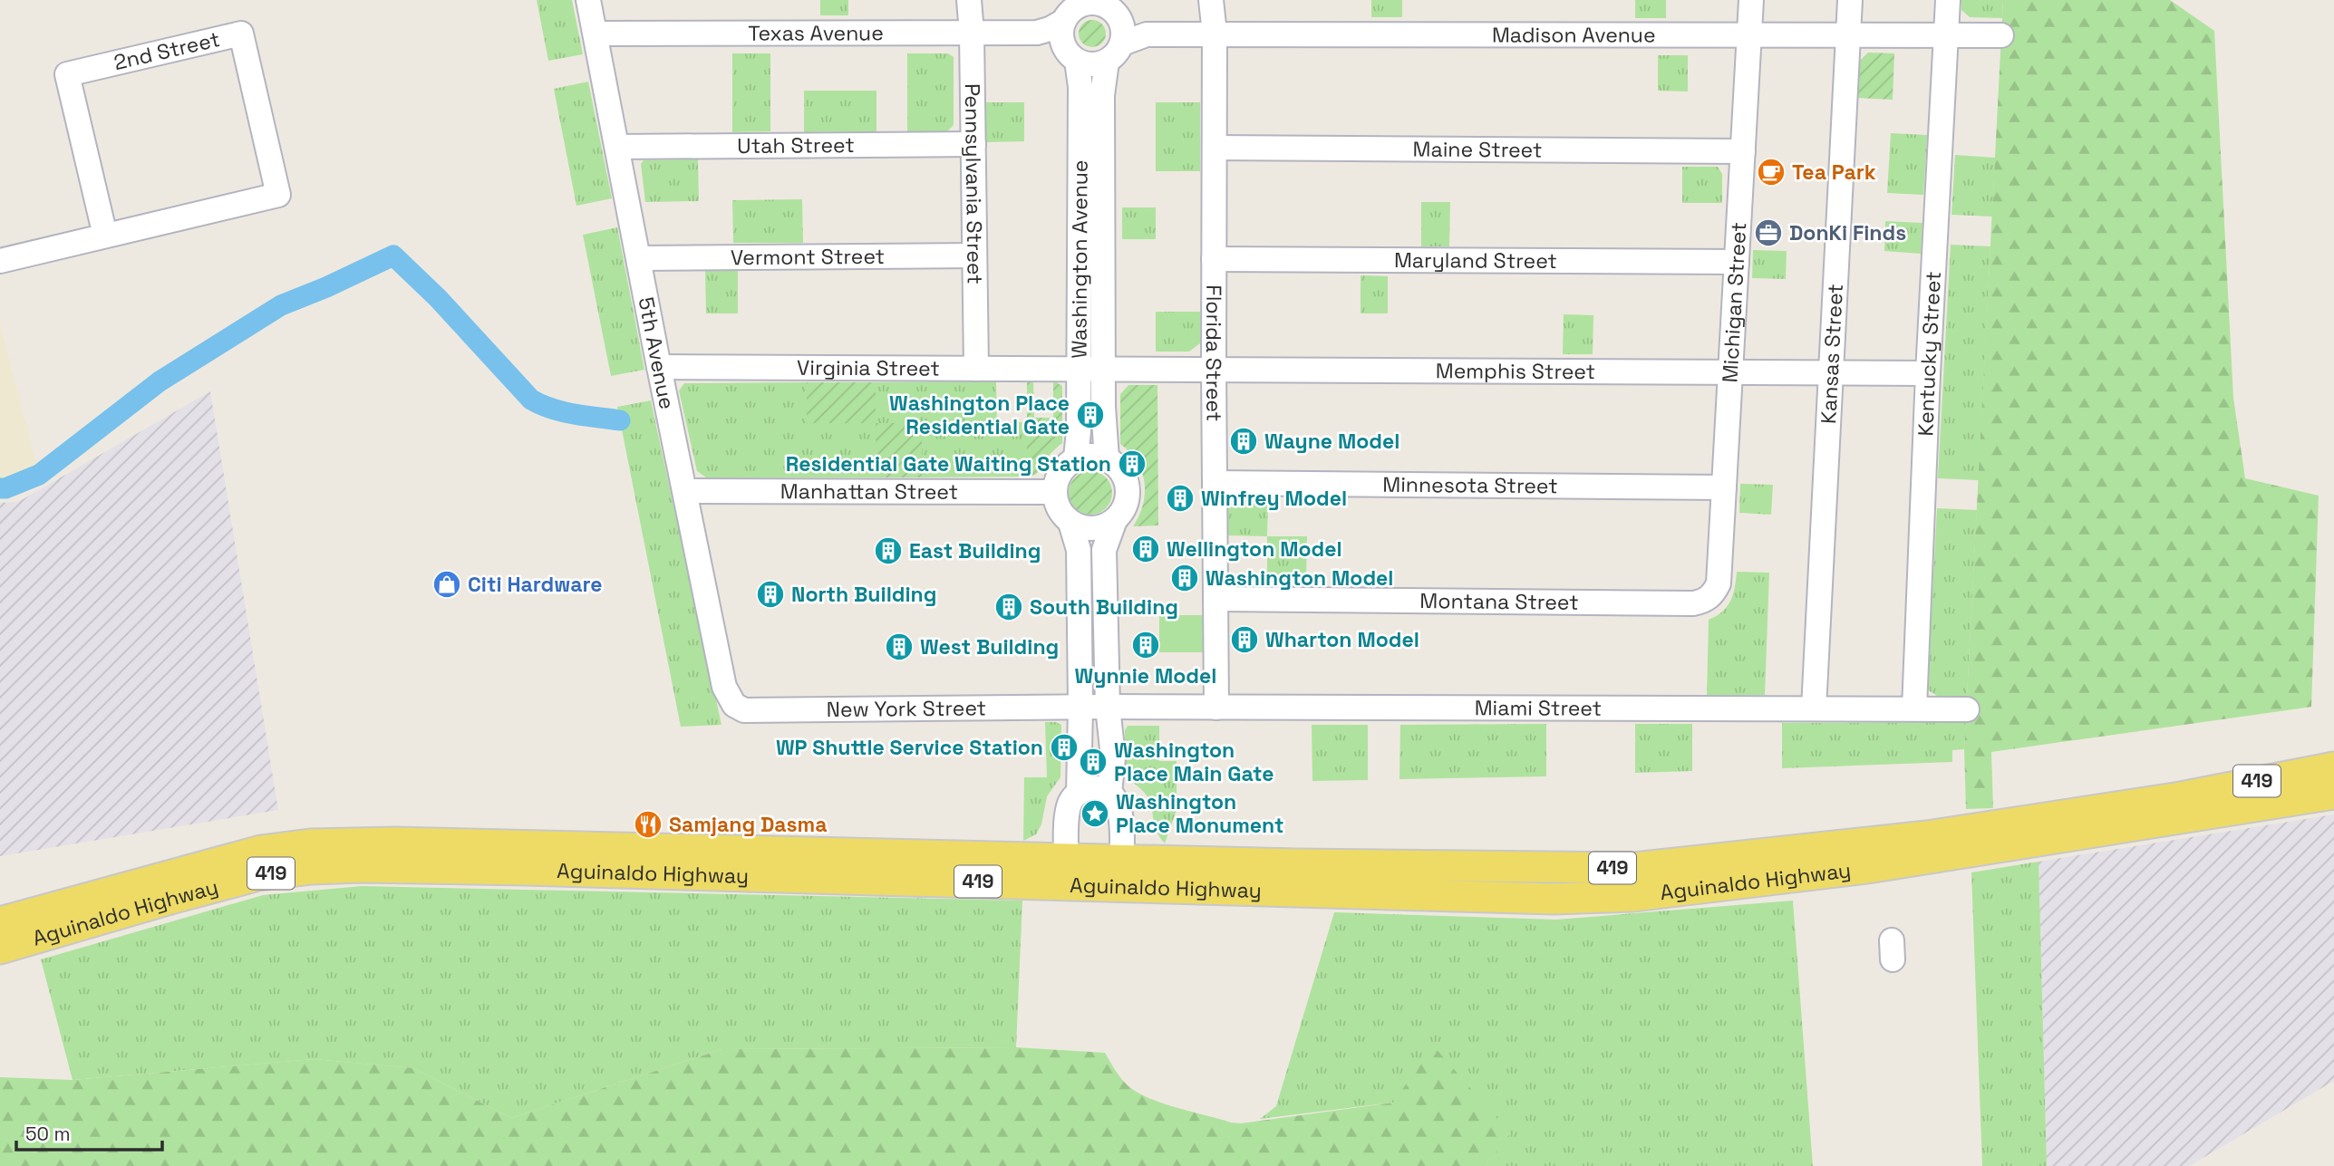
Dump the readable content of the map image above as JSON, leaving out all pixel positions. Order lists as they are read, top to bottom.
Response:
{
  "streets": {
    "main road": ["419", "Aguinaldo Highway"],
    "street": [
      "Texas Avenue",
      "Madison Avenue",
      "2nd Street",
      "Utah Street",
      "Maine Street",
      "Pennsylvania Street",
      "Vermont Street",
      "Washington Avenue",
      "Maryland Street",
      "Michigan Street",
      "Florida Street",
      "5th Avenue",
      "Kansas Street",
      "Kentucky Street",
      "Virginia Street",
      "Memphis Street",
      "Minnesota Street",
      "Manhattan Street",
      "Montana Street",
      "Miami Street",
      "New York Street"
    ]
  },
  "crossings": [
    ["Texas Avenue", "Madison Avenue"],
    ["Texas Avenue", "Pennsylvania Street"],
    ["Texas Avenue", "Washington Avenue"],
    ["Texas Avenue", "5th Avenue"],
    ["Madison Avenue", "Washington Avenue"],
    ["Madison Avenue", "Michigan Street"],
    ["Madison Avenue", "Florida Street"],
    ["Madison Avenue", "Kansas Street"],
    ["Madison Avenue", "Kentucky Street"],
    ["Utah Street", "Pennsylvania Street"],
    ["Utah Street", "5th Avenue"],
    ["Maine Street", "Michigan Street"],
    ["Maine Street", "Florida Street"],
    ["Pennsylvania Street", "Vermont Street"],
    ["Pennsylvania Street", "Virginia Street"],
    ["Vermont Street", "5th Avenue"],
    ["Washington Avenue", "Virginia Street"],
    ["Washington Avenue", "Memphis Street"],
    ["Washington Avenue", "Manhattan Street"],
    ["Maryland Street", "Michigan Street"],
    ["Maryland Street", "Florida Street"],
    ["Michigan Street", "Memphis Street"],
    ["Michigan Street", "Minnesota Street"],
    ["Michigan Street", "Montana Street"],
    ["Florida Street", "Memphis Street"],
    ["Florida Street", "Minnesota Street"],
    ["Florida Street", "Montana Street"],
    ["Florida Street", "Miami Street"],
    ["5th Avenue", "Virginia Street"],
    ["5th Avenue", "Manhattan Street"],
    ["5th Avenue", "New York Street"],
    ["Kansas Street", "Memphis Street"],
    ["Kansas Street", "Miami Street"],
    ["Kentucky Street", "Memphis Street"],
    ["Kentucky Street", "Miami Street"],
    ["Virginia Street", "Memphis Street"],
    ["Miami Street", "New York Street"]
  ],
  "places": {
    "cafe": ["Tea Park"],
    "office": ["DonKi Finds"],
    "building": [
      "Washington Place Residential Gate",
      "Wayne Model",
      "Residential Gate Waiting Station",
      "Winfrey Model",
      "Wellington Model",
      "East Building",
      "Washington Model",
      "North Building",
      "South Building",
      "Wharton Model",
      "Wynnie Model",
      "West Building",
      "WP Shuttle Service Station",
      "Washington Place Main Gate"
    ],
    "shop": ["Citi Hardware"],
    "place": ["Washington Place Monument"],
    "restaurant": ["Samjang Dasma"]
  },
  "scale_bar": "50 m"
}
